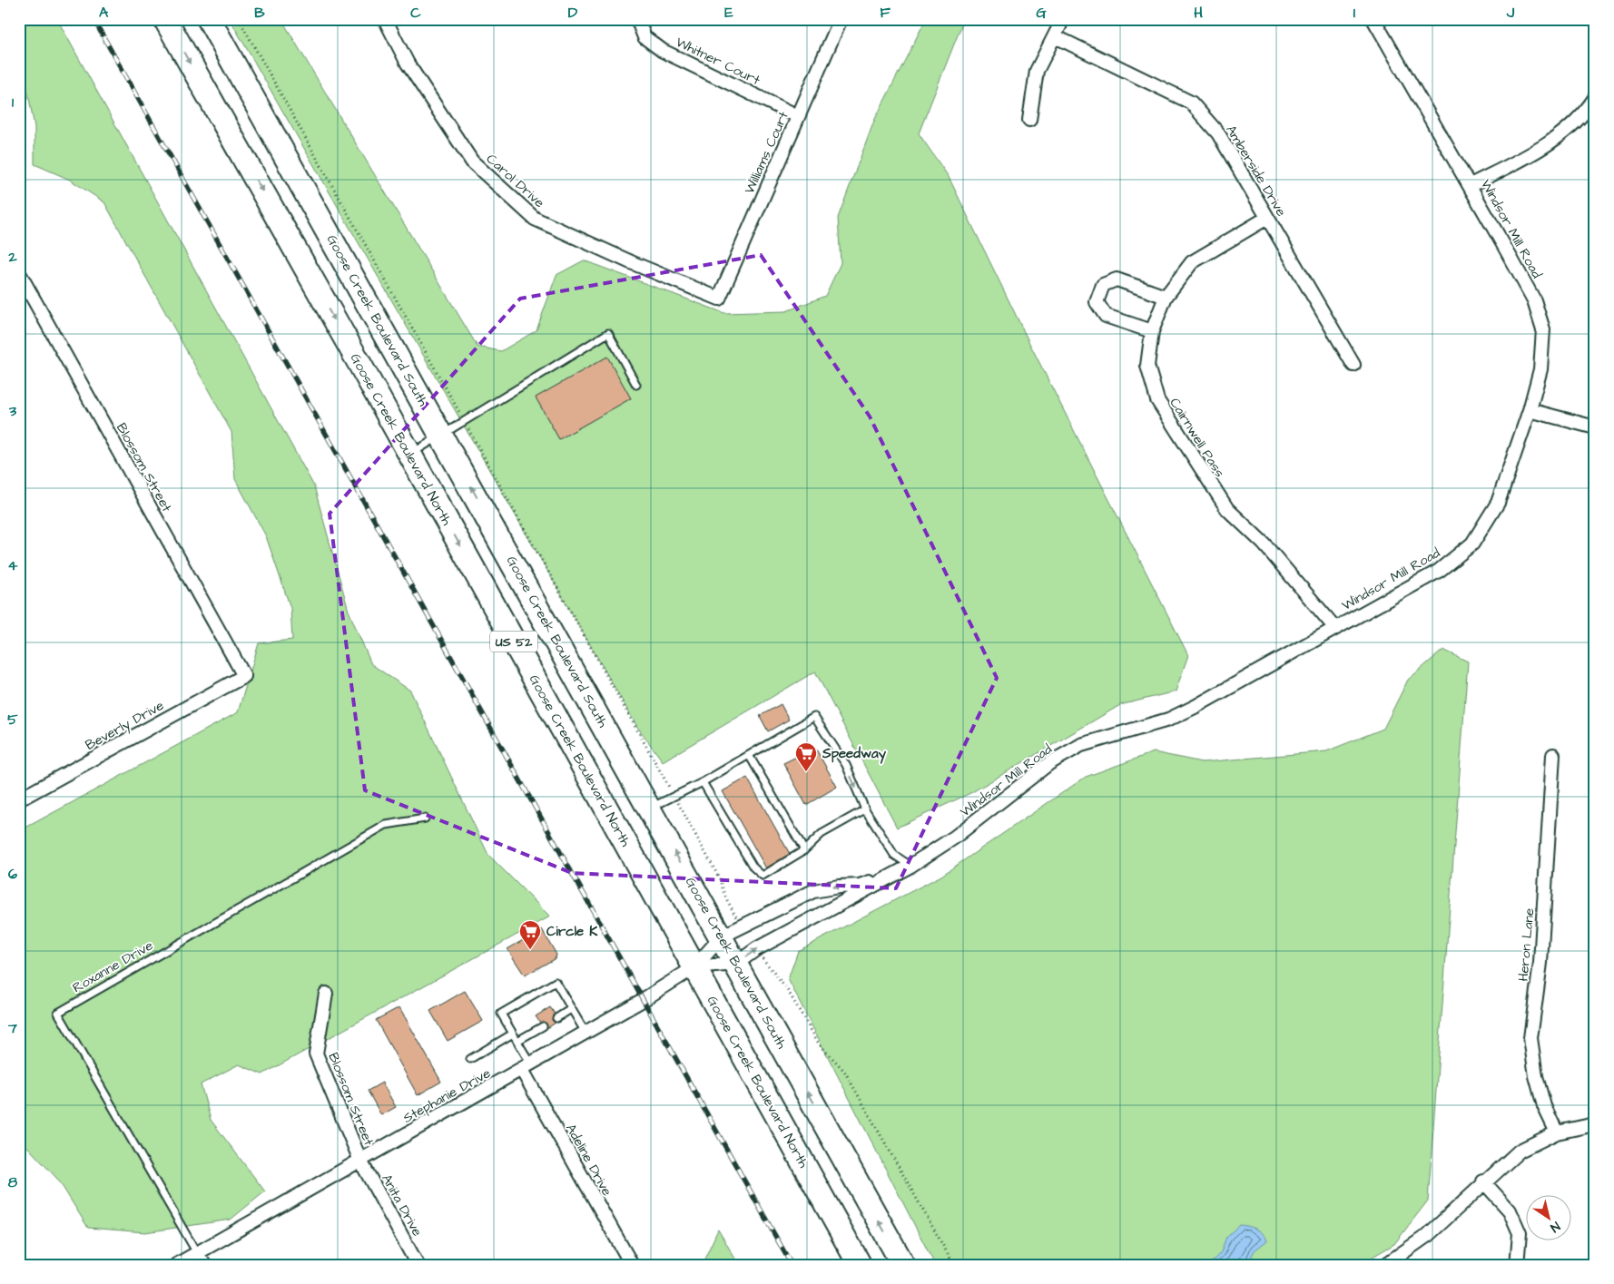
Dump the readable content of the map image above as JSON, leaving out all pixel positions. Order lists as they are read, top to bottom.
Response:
{
  "streets": {
    "highway": ["Goose Creek Boulevard South", "Goose Creek Boulevard North", "US 52"],
    "street": [
      "Whitner Court",
      "Williams Court",
      "Amberside Drive",
      "Carol Drive",
      "Windsor Mill Road",
      "Cairnwell Pass",
      "Blossom Street",
      "Beverly Drive",
      "Heron Lane",
      "Stephanie Drive",
      "Adeline Drive",
      "Anita Drive"
    ],
    "lane": ["Roxanne Drive"]
  },
  "crossings": [
    ["Whitner Court", "Williams Court"],
    ["Williams Court", "Carol Drive"],
    ["Amberside Drive", "Cairnwell Pass"],
    ["Windsor Mill Road", "Goose Creek Boulevard South"],
    ["Windsor Mill Road", "Cairnwell Pass"],
    ["Windsor Mill Road", "Stephanie Drive"],
    ["Goose Creek Boulevard South", "Stephanie Drive"],
    ["Goose Creek Boulevard North", "Stephanie Drive"],
    ["Blossom Street", "Beverly Drive"],
    ["Blossom Street", "Stephanie Drive"],
    ["Blossom Street", "Anita Drive"],
    ["Roxanne Drive", "Stephanie Drive"],
    ["Stephanie Drive", "Adeline Drive"],
    ["Stephanie Drive", "Anita Drive"]
  ],
  "one_way": ["Goose Creek Boulevard South", "Goose Creek Boulevard North"],
  "places": {
    "supermarket": ["Speedway", "Circle K"]
  },
  "north": "bottom right",
  "grid": {
    "columns": [
      "A",
      "B",
      "C",
      "D",
      "E",
      "F",
      "G",
      "H",
      "I",
      "J"
    ],
    "rows": [
      "1",
      "2",
      "3",
      "4",
      "5",
      "6",
      "7",
      "8"
    ]
  }
}
